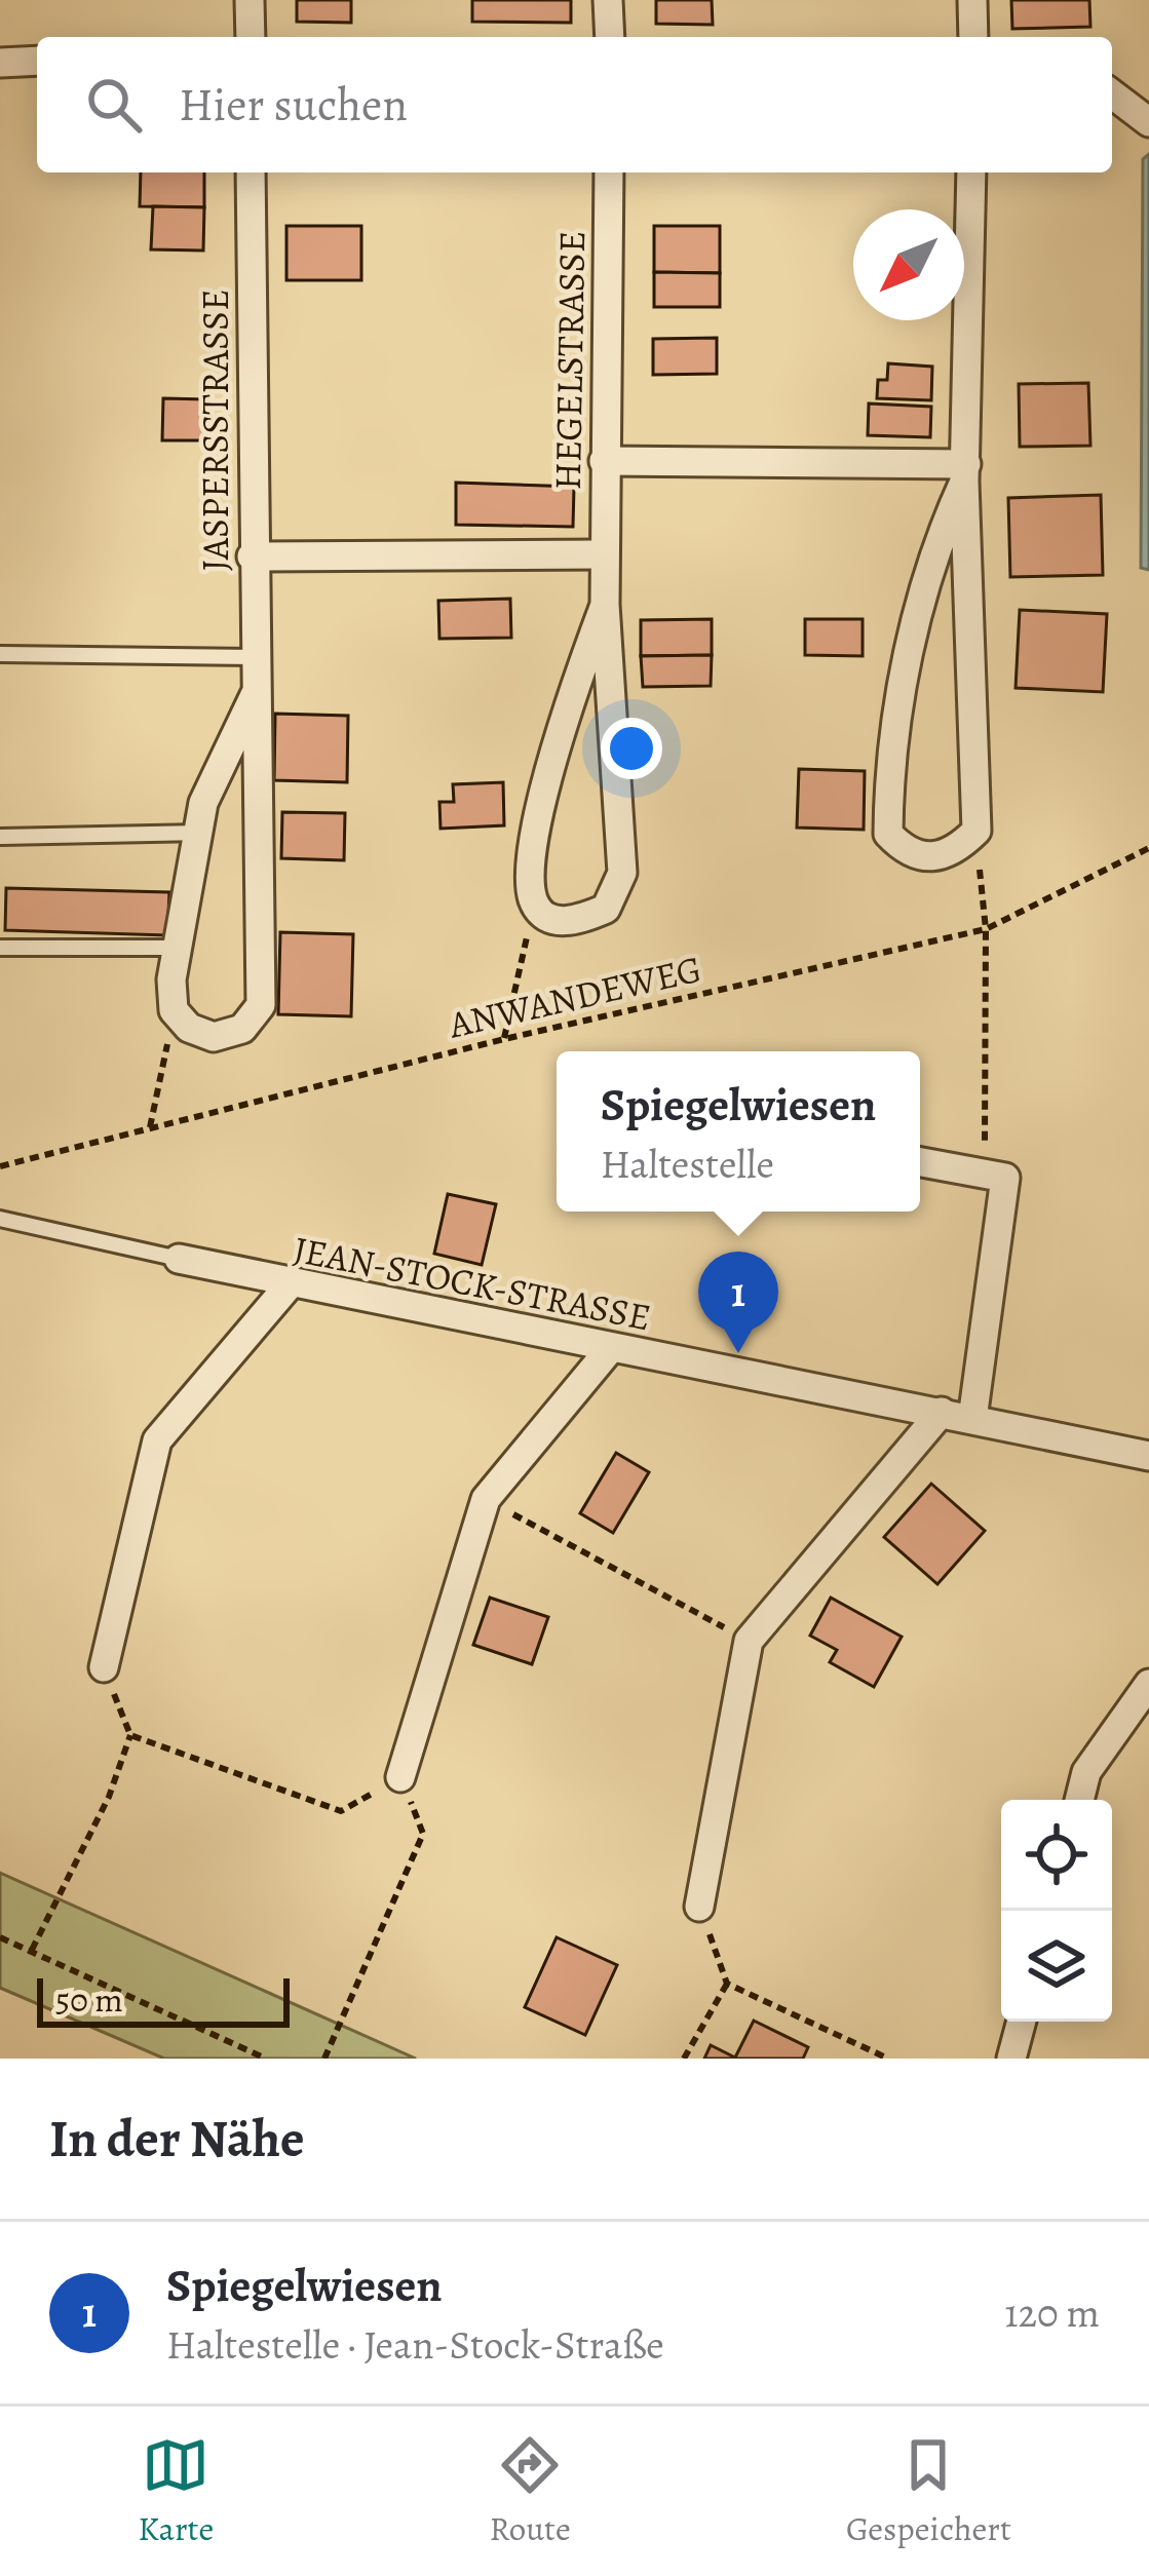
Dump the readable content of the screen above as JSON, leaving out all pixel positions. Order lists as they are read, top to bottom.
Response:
{
  "streets": {
    "street": ["HEGELSTRASSE", "JASPERSSTRASSE", "JEAN-STOCK-STRASSE"],
    "path": ["ANWANDEWEG"]
  },
  "scale_bar": "50 m",
  "north": "bottom left",
  "page": {
    "search": "Hier suchen",
    "popup": ["Spiegelwiesen", "Haltestelle"],
    "pins": "1",
    "scale": "50 m",
    "heading": "In der Nähe",
    "list": [
      {
        "mark": "1",
        "name": "Spiegelwiesen",
        "note": "Haltestelle · Jean-Stock-Straße",
        "value": "120 m"
      }
    ],
    "nav": ["Karte", "Route", "Gespeichert"]
  }
}
